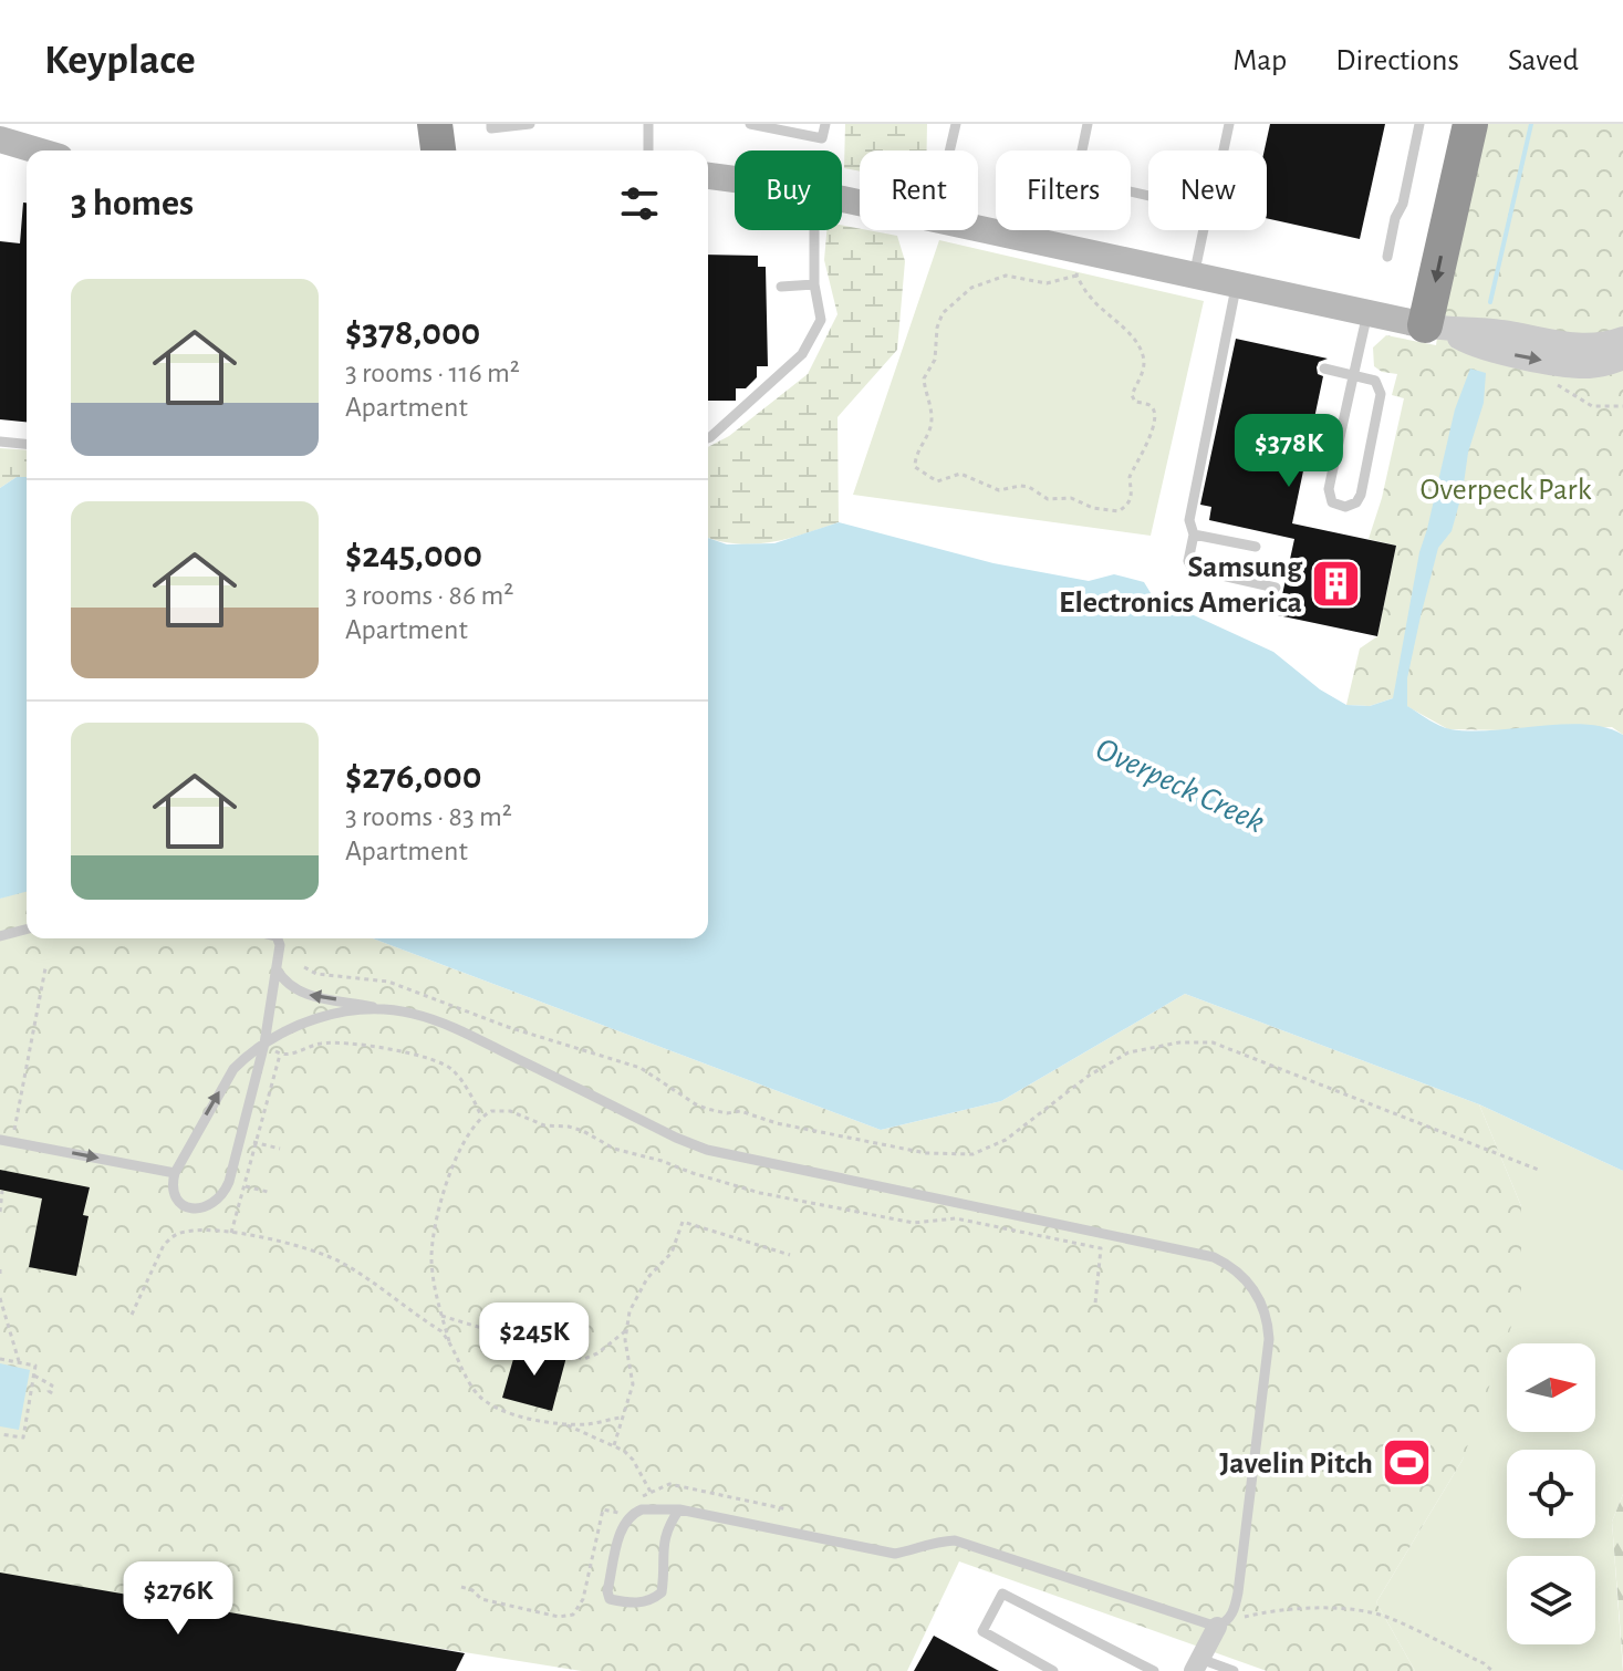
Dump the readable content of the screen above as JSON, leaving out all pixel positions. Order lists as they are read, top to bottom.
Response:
{
  "water": ["Overpeck Creek"],
  "parks": ["Overpeck Park"],
  "places": {
    "building": ["Samsung Electronics America"],
    "sports": ["Javelin Pitch"]
  },
  "north": "right",
  "page": {
    "header": "Keyplace",
    "nav": ["Map", "Directions", "Saved"],
    "chip": [
      "Buy",
      "Rent",
      "Filters",
      "New"
    ],
    "heading": "3 homes",
    "list": [
      {
        "name": "$378,000",
        "note": "3 rooms · 116 m² · Apartment"
      },
      {
        "name": "$245,000",
        "note": "3 rooms · 86 m² · Apartment"
      },
      {
        "name": "$276,000",
        "note": "3 rooms · 83 m² · Apartment"
      }
    ],
    "price": ["$378K", "$245K", "$276K"]
  }
}
